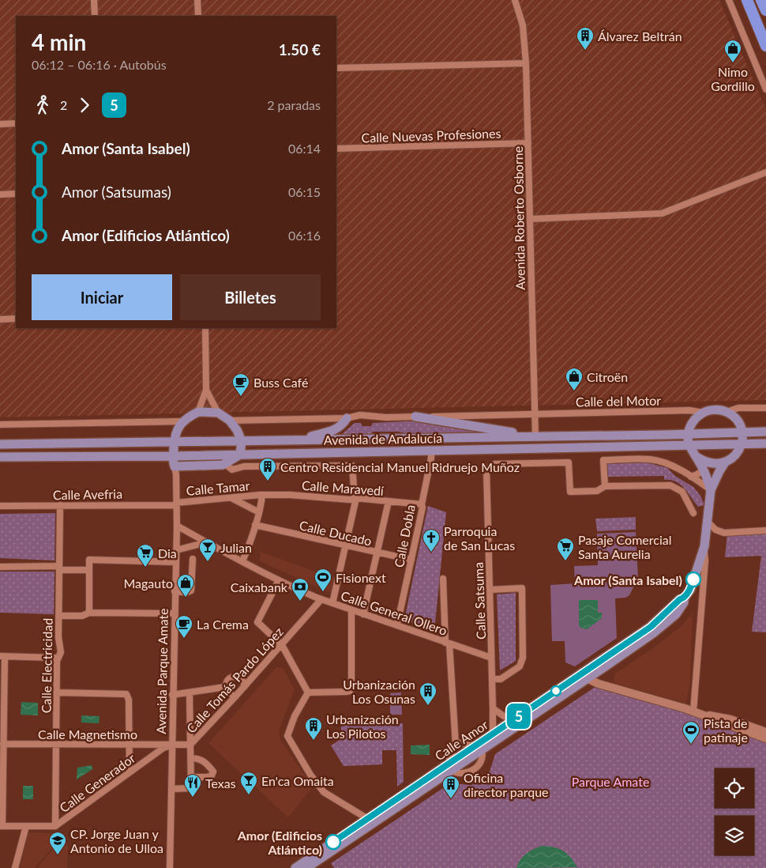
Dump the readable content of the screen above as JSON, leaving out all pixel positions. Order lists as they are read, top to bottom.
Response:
{
  "streets": {
    "main road": ["Avenida de Andalucía", "Calle Amor"],
    "street": [
      "Calle Nuevas Profesiones",
      "Avenida Roberto Osborne",
      "Calle del Motor",
      "Calle Tamar",
      "Calle Maravedí",
      "Calle Avefria",
      "Calle Ducado",
      "Calle Dobla",
      "Calle Satsuma",
      "Calle General Ollero",
      "Calle Electricidad",
      "Avenida Parque Amate",
      "Calle Tomás Pardo López",
      "Calle Magnetismo",
      "Calle Generador"
    ]
  },
  "crossings": [
    ["Calle Nuevas Profesiones", "Avenida Roberto Osborne"],
    ["Avenida Roberto Osborne", "Calle del Motor"],
    ["Avenida Roberto Osborne", "Avenida de Andalucía"],
    ["Avenida de Andalucía", "Calle Dobla"],
    ["Avenida de Andalucía", "Calle Amor"],
    ["Calle Tamar", "Calle Maravedí"],
    ["Calle Tamar", "Calle Avefria"],
    ["Calle Tamar", "Avenida Parque Amate"],
    ["Calle Maravedí", "Calle Dobla"],
    ["Calle Avefria", "Calle Electricidad"],
    ["Calle Avefria", "Avenida Parque Amate"],
    ["Calle Ducado", "Calle Dobla"],
    ["Calle Dobla", "Calle General Ollero"],
    ["Calle Satsuma", "Calle General Ollero"],
    ["Calle Satsuma", "Calle Amor"],
    ["Calle General Ollero", "Avenida Parque Amate"],
    ["Calle General Ollero", "Calle Tomás Pardo López"],
    ["Calle Electricidad", "Calle Magnetismo"],
    ["Calle Electricidad", "Calle Generador"],
    ["Avenida Parque Amate", "Calle Magnetismo"],
    ["Avenida Parque Amate", "Calle Generador"],
    ["Calle Tomás Pardo López", "Calle Magnetismo"],
    ["Calle Magnetismo", "Calle Generador"]
  ],
  "parks": ["Parque Amate"],
  "places": {
    "building": [
      "Álvarez Beltrán",
      "Centro Residencial Manuel Ridruejo Muñoz",
      "Urbanización Los Osunas",
      "Urbanización Los Pilotos",
      "Oficina director parque"
    ],
    "shop": ["Nimo Gordillo", "Citroën", "Magauto"],
    "cafe": ["Buss Café", "La Crema"],
    "church": ["Parroquia de San Lucas"],
    "supermarket": ["Pasaje Comercial Santa Aurelia", "Dia"],
    "bar": ["Julian", "En'ca Omaita"],
    "other": ["Amor (Santa Isabel)", "Amor (Edificios Atlántico)"],
    "sports": ["Fisionext", "Pista de patinaje"],
    "bank": ["Caixabank"],
    "restaurant": ["Texas"],
    "school or university": ["CP. Jorge Juan y Antonio de Ulloa"]
  },
  "lines": ["bus line 5"],
  "page": {
    "on_map": "5",
    "heading": ["4 min", "06:12 – 06:16 · Autobús", "1.50 €"],
    "legs": ["2", "5", "2 paradas"],
    "list": [
      {
        "name": "Amor (Santa Isabel)",
        "value": "06:14"
      },
      {
        "name": "Amor (Satsumas)",
        "value": "06:15"
      },
      {
        "name": "Amor (Edificios Atlántico)",
        "value": "06:16"
      }
    ],
    "buttons": ["Iniciar", "Billetes"]
  }
}
